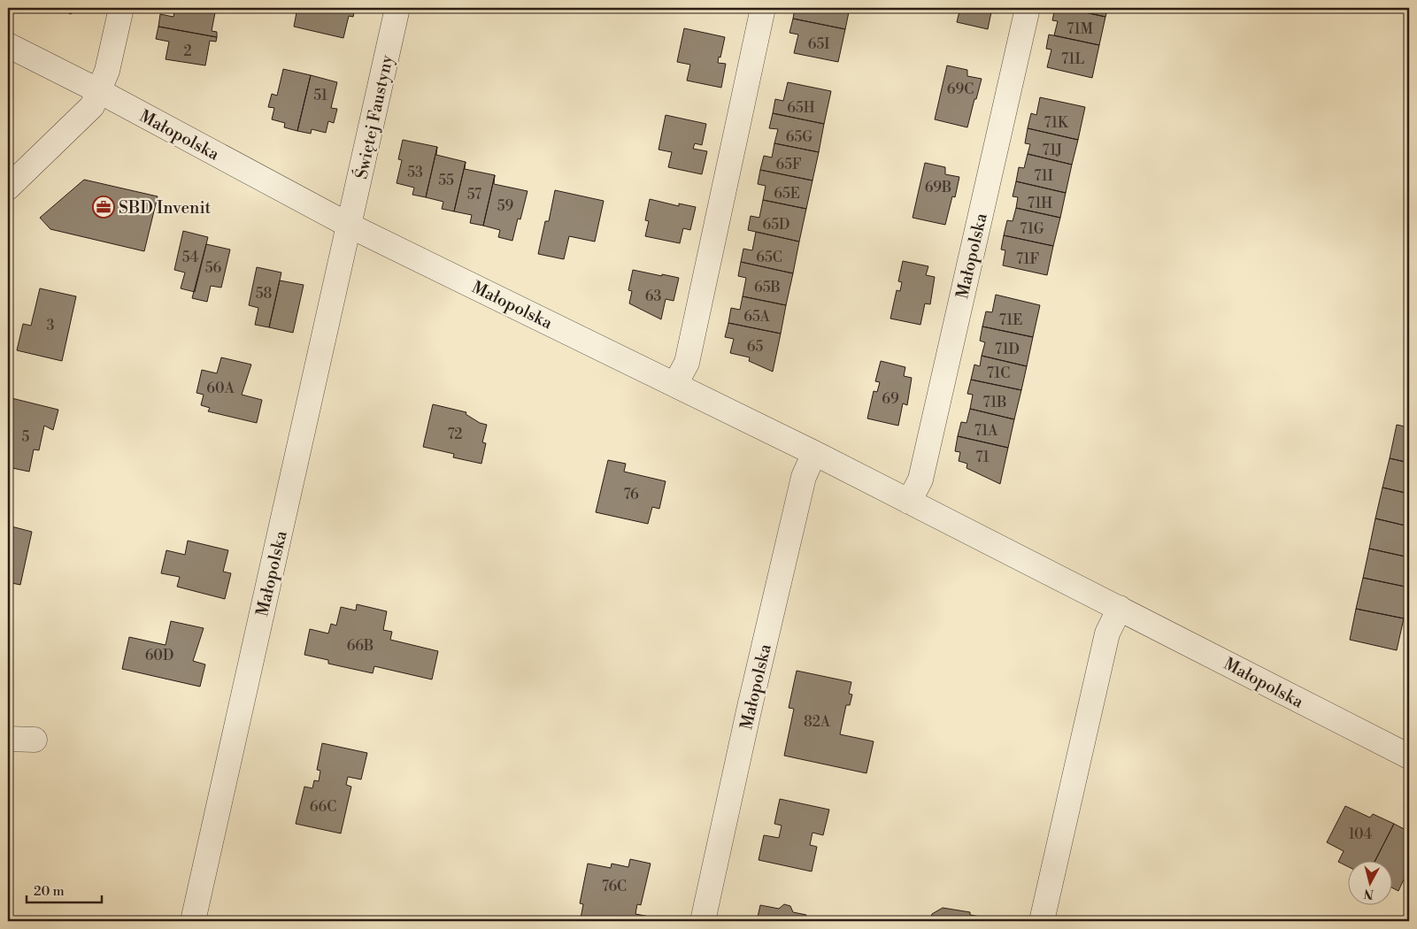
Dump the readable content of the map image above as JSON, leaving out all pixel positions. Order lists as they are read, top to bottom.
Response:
{
  "streets": {
    "street": ["Świętej Faustyny", "Małopolska"]
  },
  "crossings": [
    ["Świętej Faustyny", "Małopolska"]
  ],
  "places": {
    "office": ["SBD Invenit"]
  },
  "house_numbers": [
    "71M",
    "65I",
    "2",
    "71L",
    "69C",
    "51",
    "65H",
    "71K",
    "65G",
    "71J",
    "65F",
    "53",
    "71I",
    "55",
    "69B",
    "65E",
    "57",
    "71H",
    "59",
    "65D",
    "71G",
    "54",
    "65C",
    "71F",
    "56",
    "65B",
    "58",
    "63",
    "65A",
    "71E",
    "3",
    "65",
    "71D",
    "71C",
    "60A",
    "69",
    "71B",
    "71A",
    "72",
    "5",
    "71",
    "76",
    "66B",
    "60D",
    "82A",
    "66C",
    "104",
    "76C"
  ],
  "scale_bar": "20 m",
  "north": "bottom"
}
